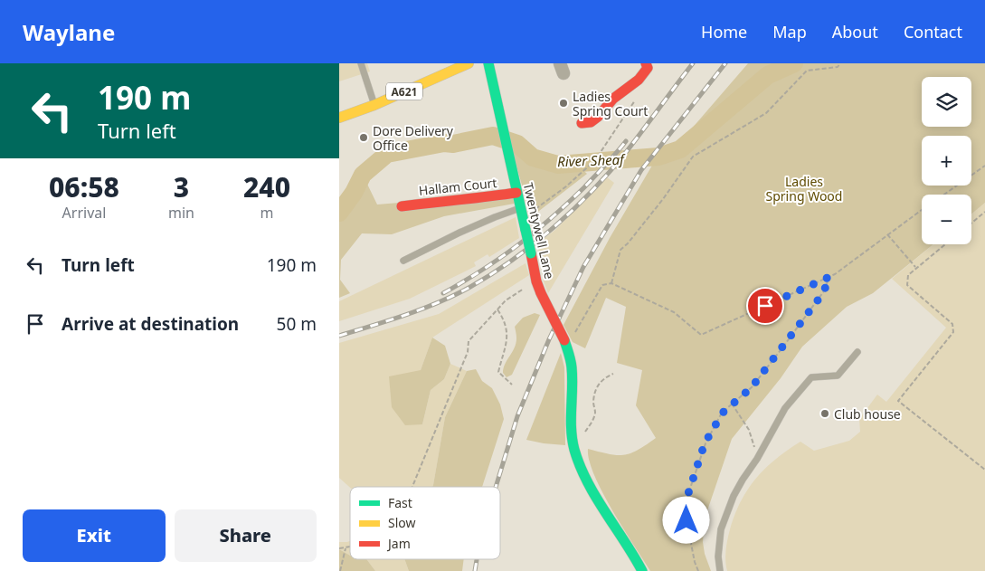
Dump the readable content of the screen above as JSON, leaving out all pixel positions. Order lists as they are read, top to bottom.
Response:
{
  "streets": {
    "street": ["A621", "Hallam Court", "Twentywell Lane"]
  },
  "crossings": [
    ["Hallam Court", "Twentywell Lane"]
  ],
  "water": ["River Sheaf"],
  "parks": ["Ladies Spring Wood"],
  "places": ["Ladies Spring Court", "Dore Delivery Office", "Club house"],
  "legend": ["Fast", "Slow", "Jam"],
  "page": {
    "header": "Waylane",
    "nav": [
      "Home",
      "Map",
      "About",
      "Contact"
    ],
    "turn": ["190 m", "Turn left"],
    "map_buttons": ["+", "−"],
    "eta": [
      "06:58",
      "Arrival",
      "3",
      "min",
      "240",
      "m"
    ],
    "list": [
      {
        "name": "Turn left",
        "value": "190 m"
      },
      {
        "name": "Arrive at destination",
        "value": "50 m"
      }
    ],
    "buttons": ["Exit", "Share"]
  }
}
